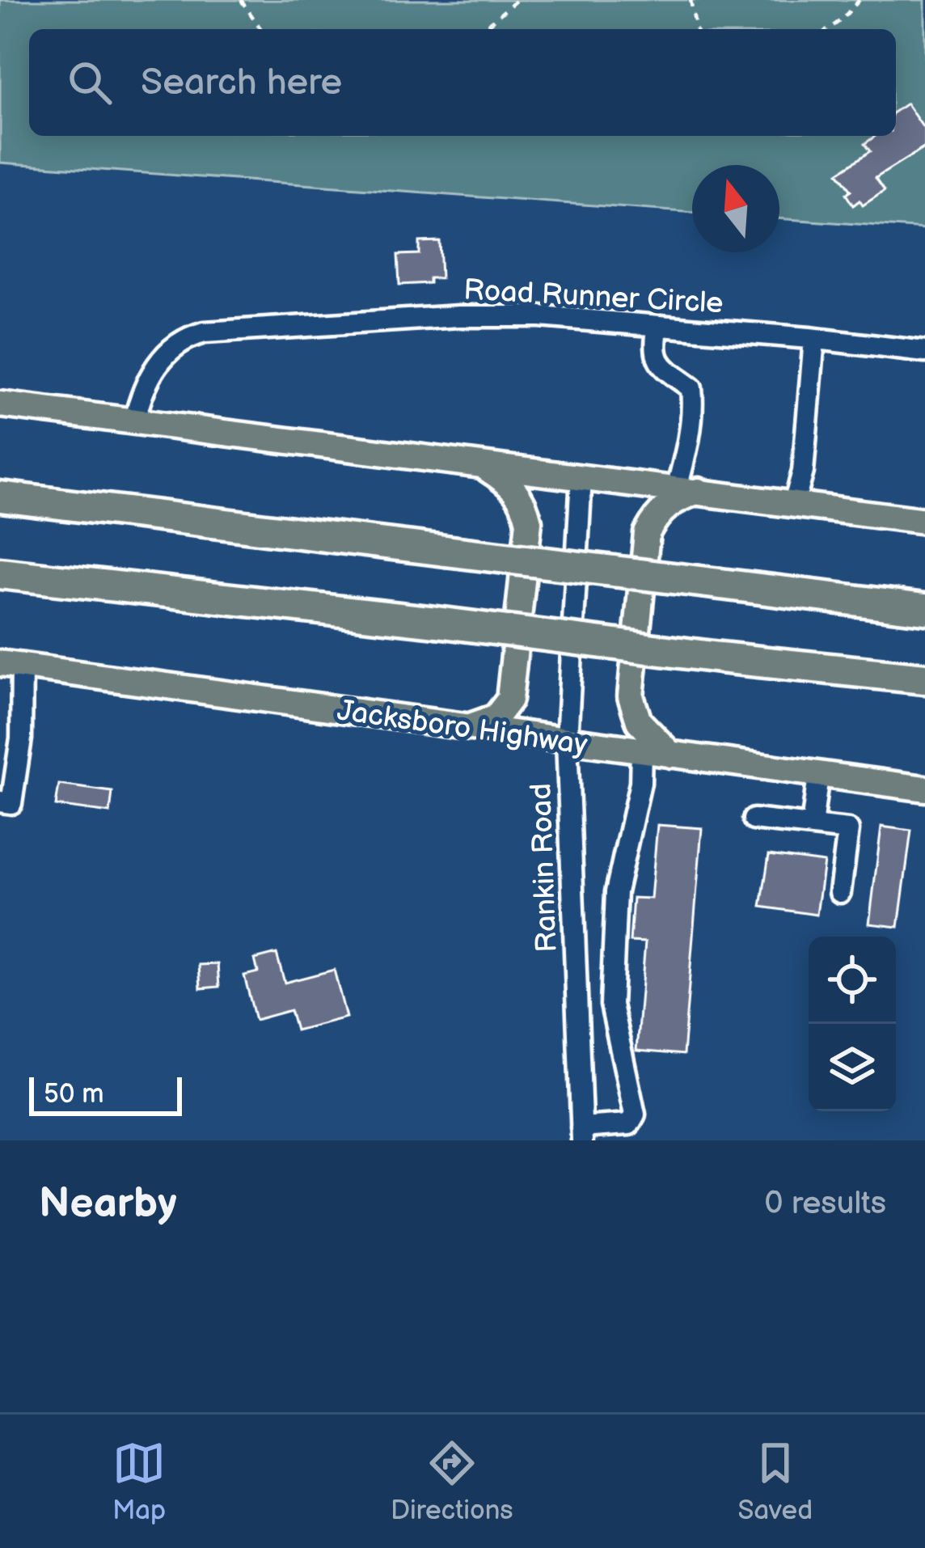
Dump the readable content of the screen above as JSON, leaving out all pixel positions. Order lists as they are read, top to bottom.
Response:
{
  "streets": {
    "main road": ["Jacksboro Highway"],
    "street": ["Road Runner Circle", "Rankin Road"]
  },
  "crossings": [
    ["Jacksboro Highway", "Rankin Road"]
  ],
  "scale_bar": "50 m",
  "north": "top",
  "page": {
    "search": "Search here",
    "scale": "50 m",
    "heading": ["Nearby", "0 results"],
    "nav": ["Map", "Directions", "Saved"]
  }
}
